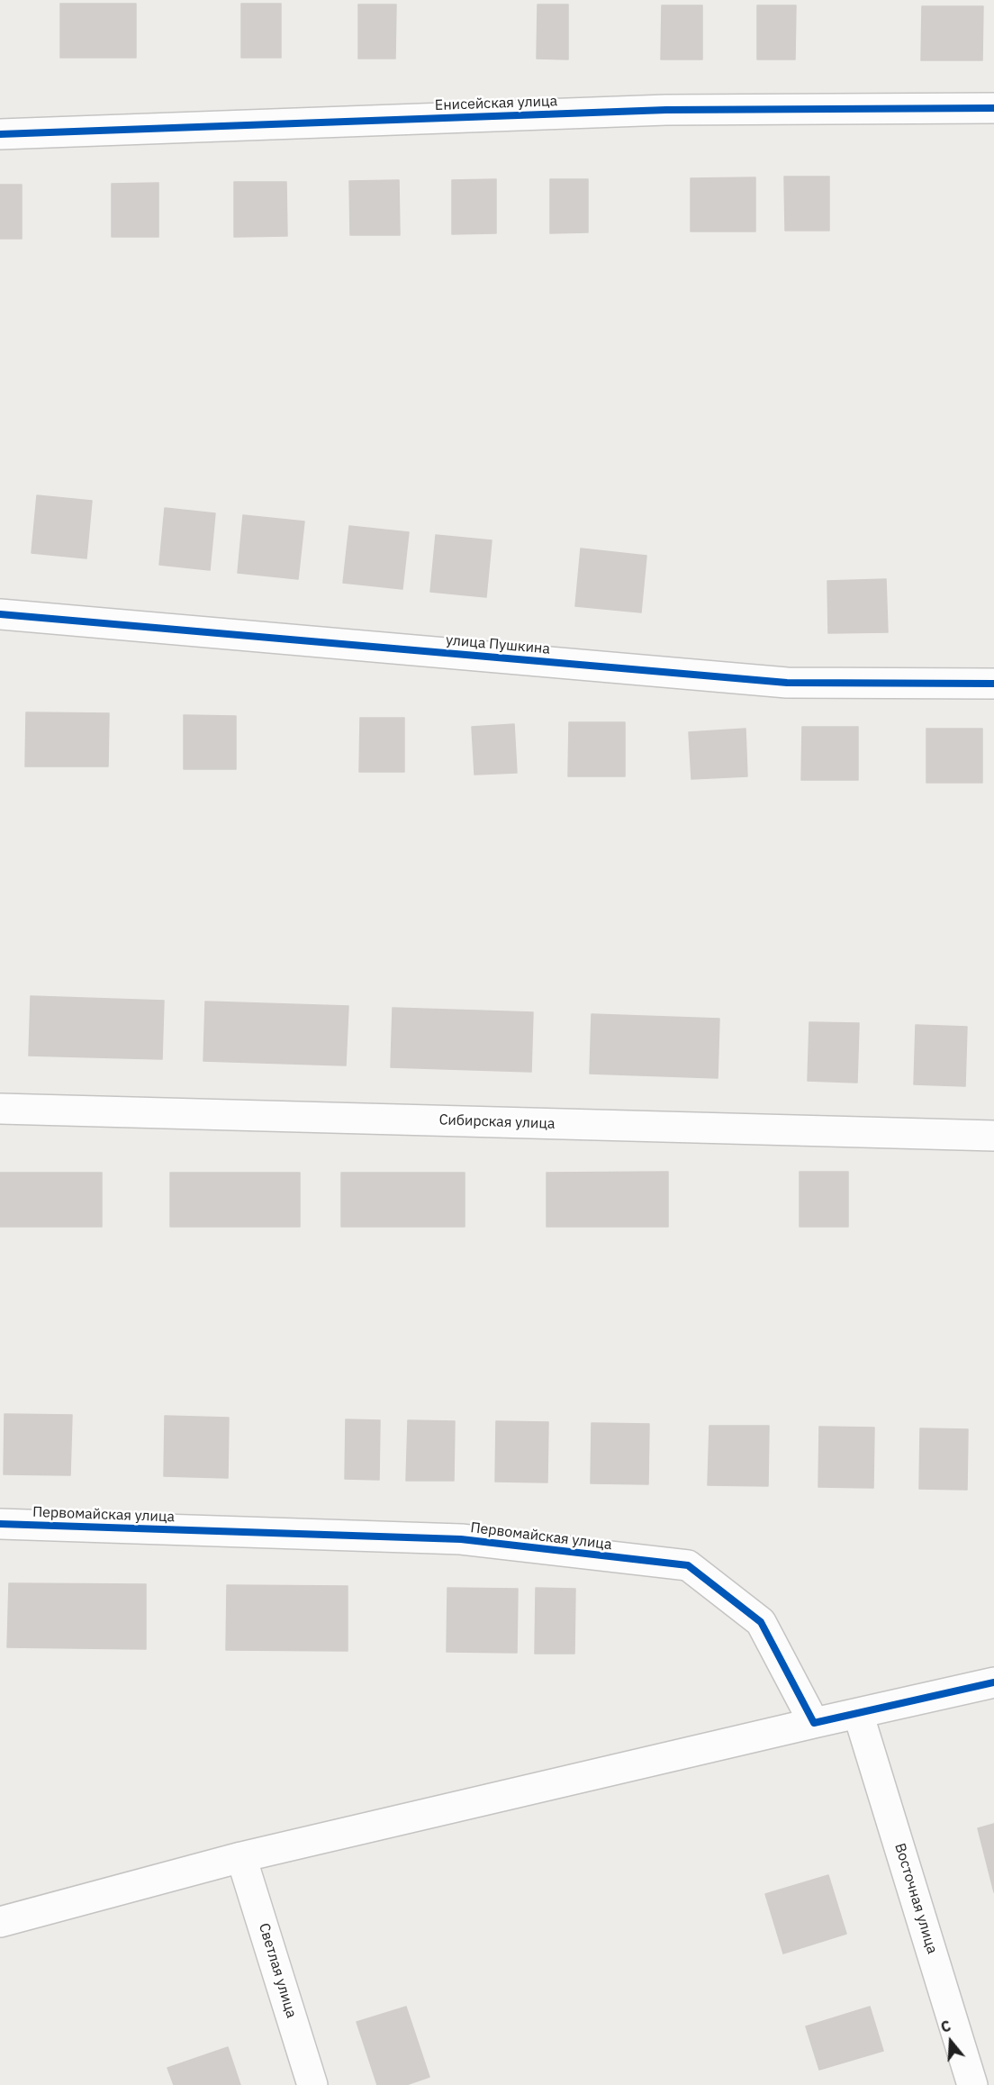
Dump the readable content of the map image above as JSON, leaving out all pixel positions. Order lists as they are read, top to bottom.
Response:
{
  "streets": {
    "street": [
      "Енисейская улица",
      "улица Пушкина",
      "Сибирская улица",
      "Первомайская улица",
      "Восточная улица",
      "Светлая улица"
    ]
  },
  "north": "top"
}
